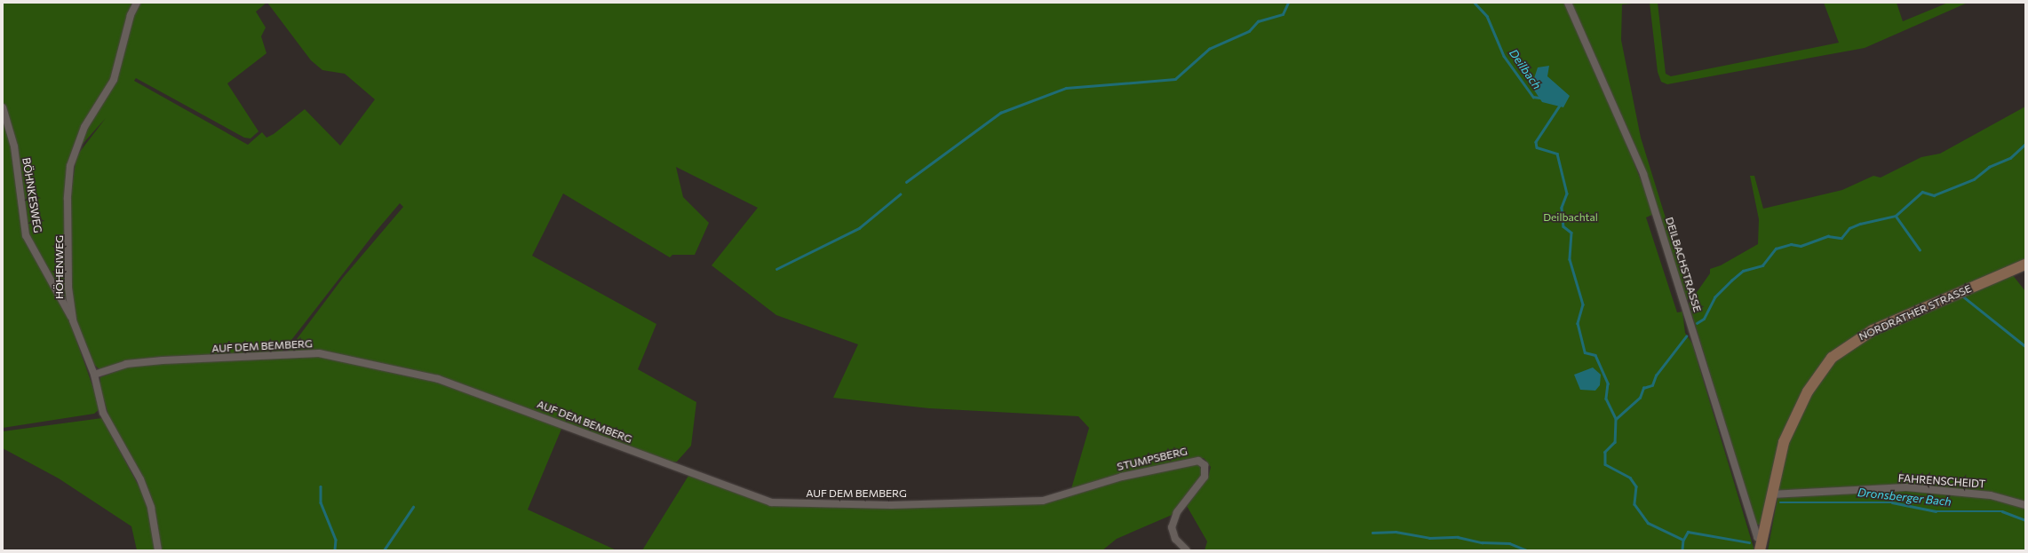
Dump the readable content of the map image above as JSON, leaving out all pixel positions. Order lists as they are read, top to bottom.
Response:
{
  "streets": {
    "main road": ["NORDRATHER STRASSE"],
    "street": [
      "BÖHNKESWEG",
      "DEILBACHSTRASSE",
      "HÖHENWEG",
      "AUF DEM BEMBERG",
      "STUMPSBERG",
      "FAHRENSCHEIDT"
    ]
  },
  "crossings": [
    ["BÖHNKESWEG", "HÖHENWEG"],
    ["DEILBACHSTRASSE", "NORDRATHER STRASSE"],
    ["HÖHENWEG", "AUF DEM BEMBERG"],
    ["NORDRATHER STRASSE", "FAHRENSCHEIDT"],
    ["AUF DEM BEMBERG", "STUMPSBERG"]
  ],
  "water": ["Deilbach", "Dronsberger Bach"],
  "parks": ["Deilbachtal"]
}
